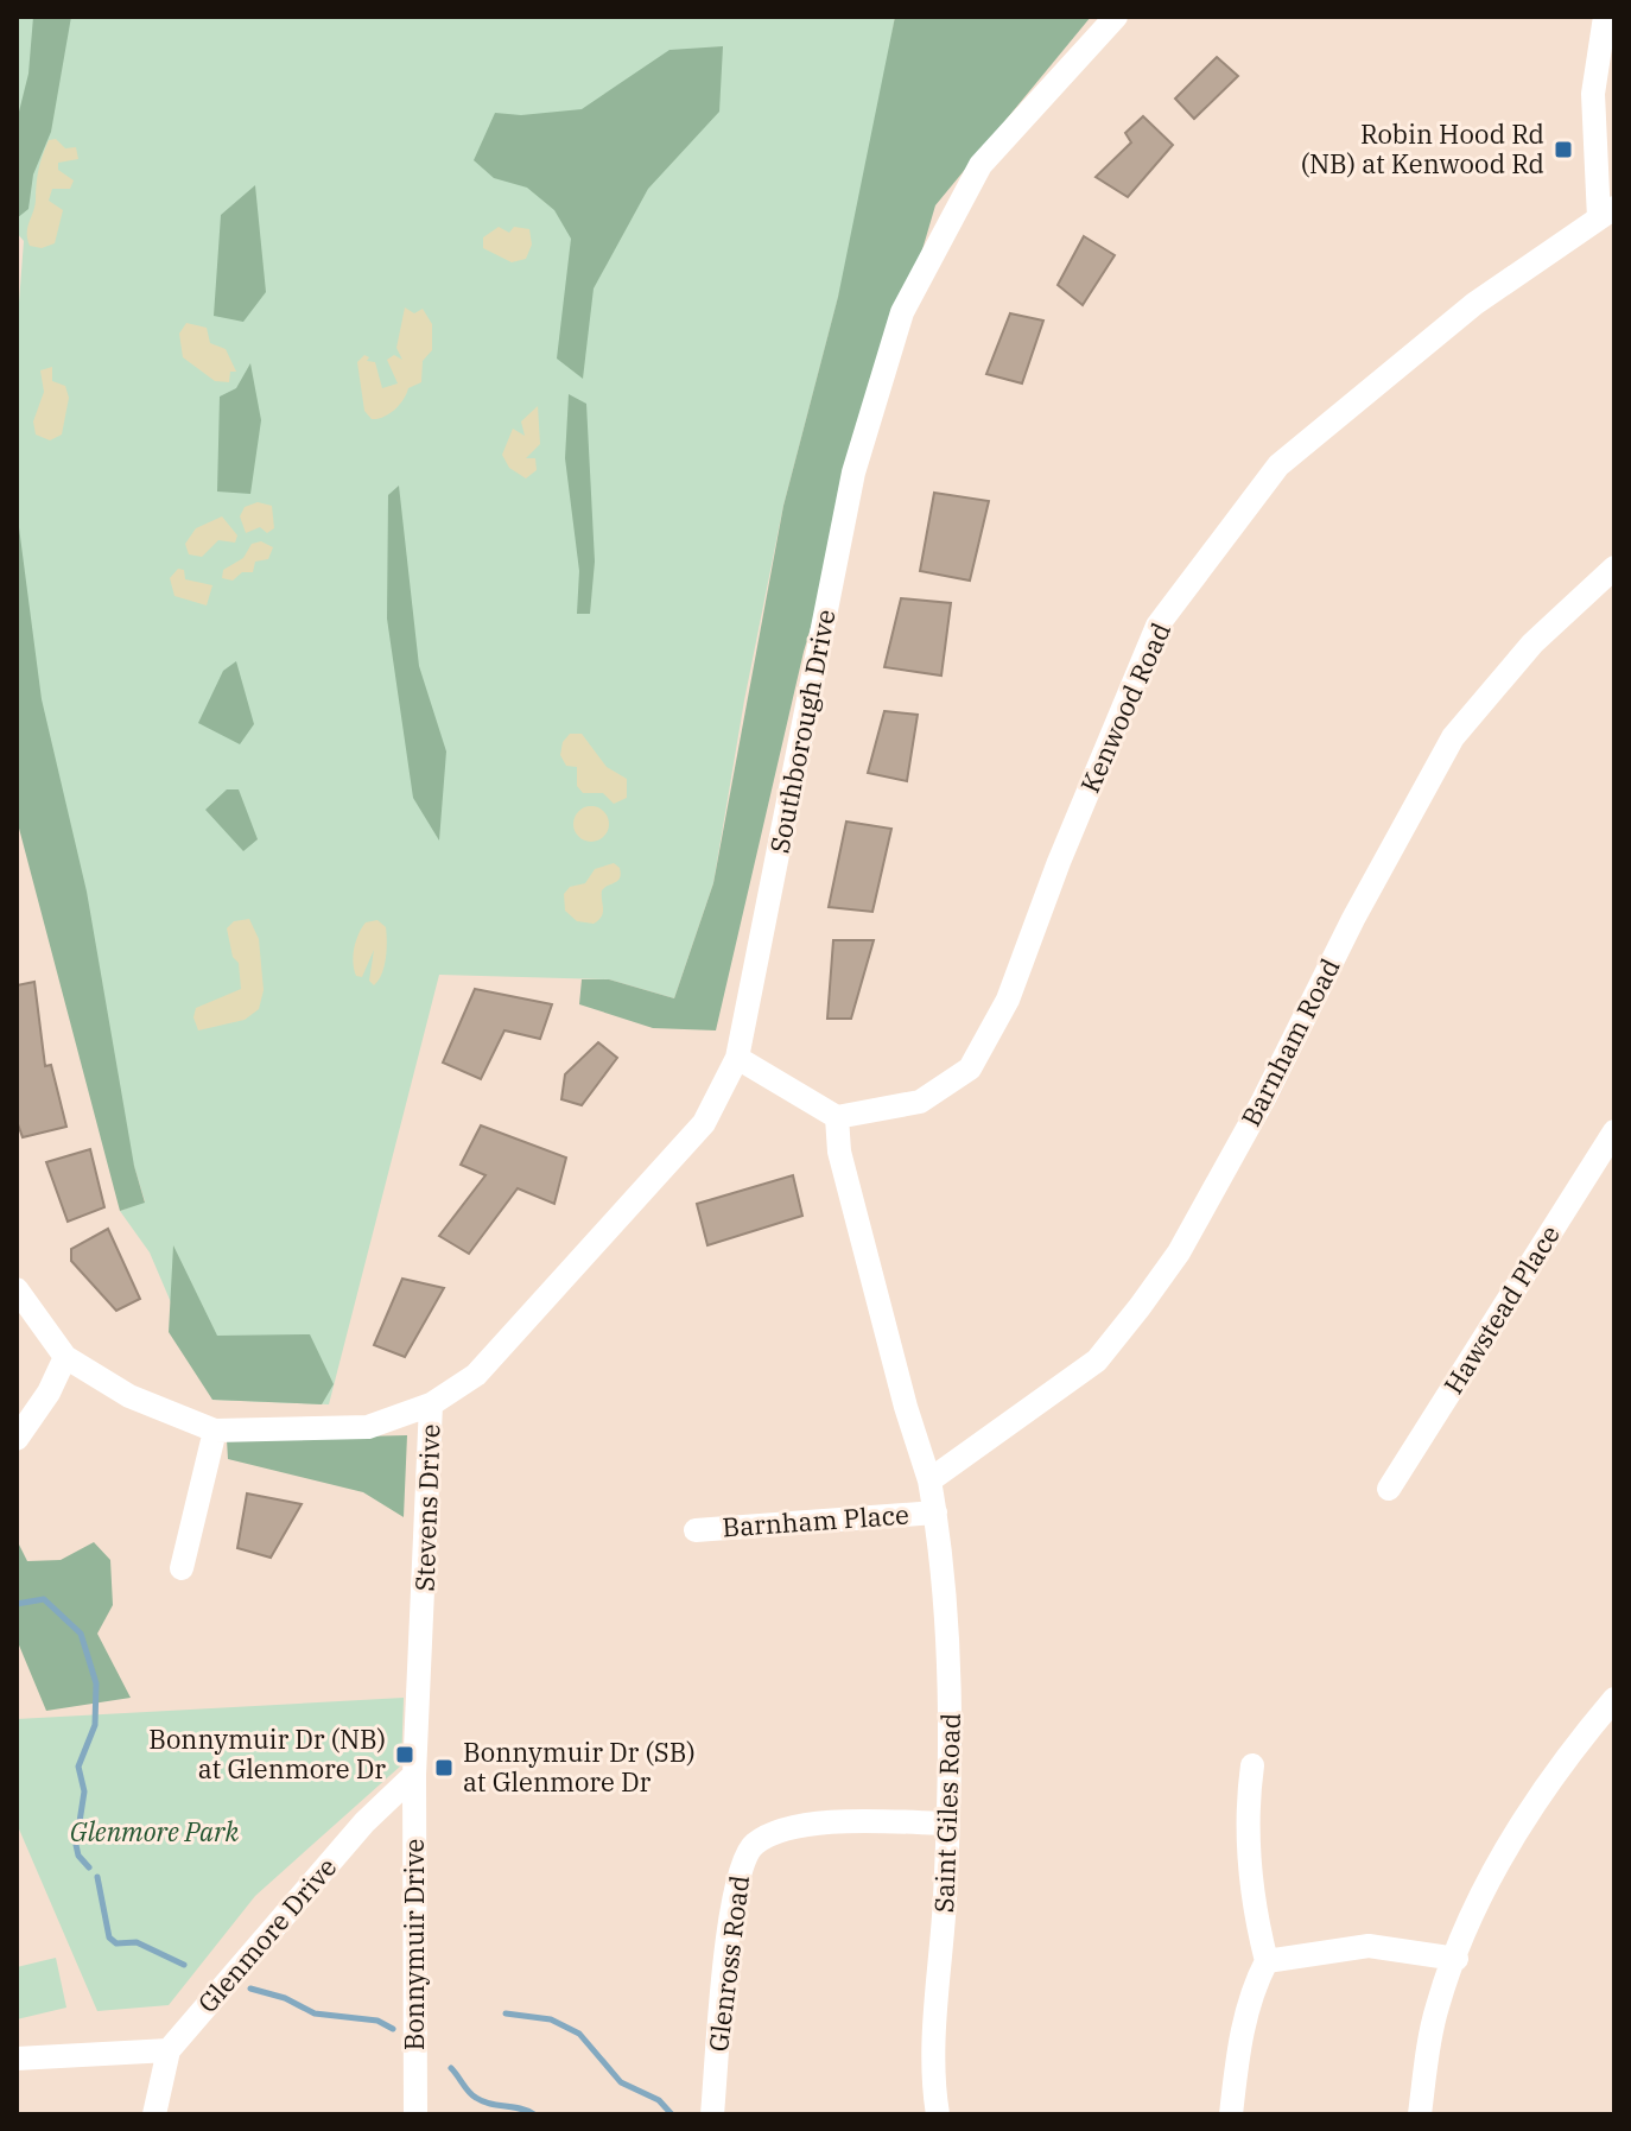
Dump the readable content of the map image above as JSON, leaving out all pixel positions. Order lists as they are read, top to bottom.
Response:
{
  "streets": {
    "street": [
      "Kenwood Road",
      "Southborough Drive",
      "Barnham Road",
      "Hawstead Place",
      "Stevens Drive",
      "Barnham Place",
      "Saint Giles Road",
      "Glenmore Drive",
      "Bonnymuir Drive",
      "Glenross Road"
    ]
  },
  "crossings": [
    ["Southborough Drive", "Stevens Drive"],
    ["Stevens Drive", "Glenmore Drive"],
    ["Stevens Drive", "Bonnymuir Drive"],
    ["Barnham Place", "Saint Giles Road"],
    ["Saint Giles Road", "Glenross Road"],
    ["Glenmore Drive", "Bonnymuir Drive"]
  ],
  "parks": ["Glenmore Park"],
  "places": {
    "transit": ["Robin Hood Rd (NB) at Kenwood Rd", "Bonnymuir Dr (NB) at Glenmore Dr", "Bonnymuir Dr (SB) at Glenmore Dr"]
  }
}
